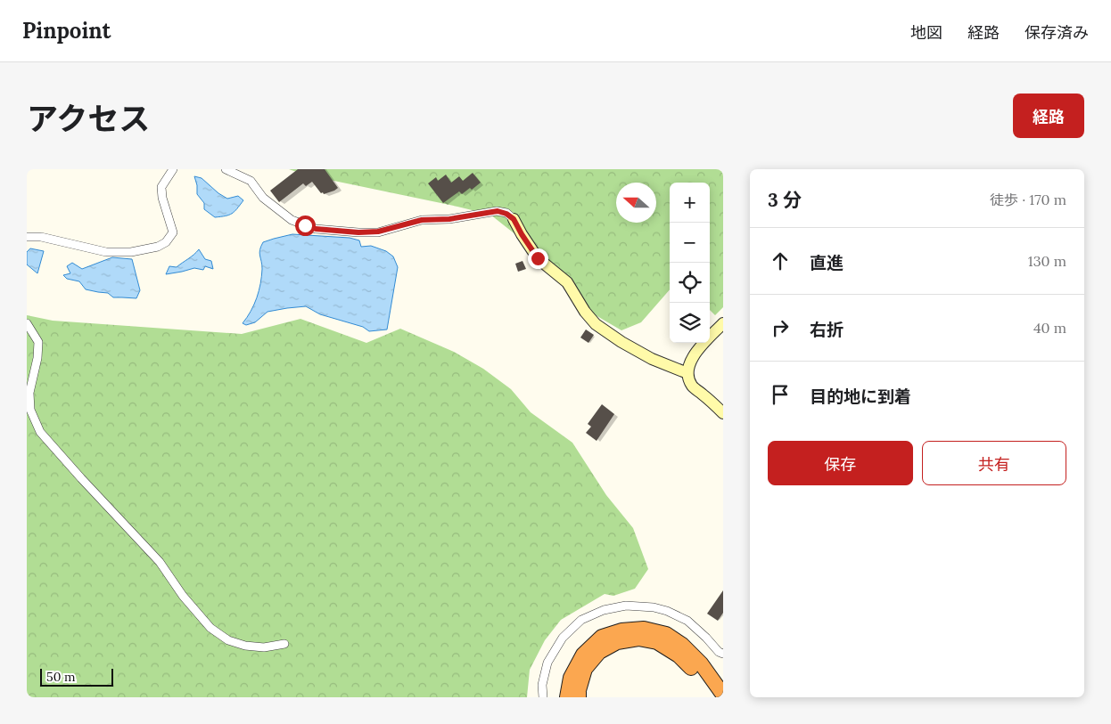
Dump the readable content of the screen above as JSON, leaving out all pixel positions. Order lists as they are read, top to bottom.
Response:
{
  "scale_bar": "50 m",
  "north": "left",
  "page": {
    "header": "Pinpoint",
    "nav": ["地図", "経路", "保存済み"],
    "title": "アクセス",
    "buttons": [
      "経路",
      ["保存", "共有"]
    ],
    "heading": ["3 分", "徒歩 · 170 m"],
    "map_buttons": ["+", "−"],
    "list": [
      ["直進", "130 m"],
      ["右折", "40 m"],
      "目的地に到着"
    ],
    "scale": "50 m"
  }
}
